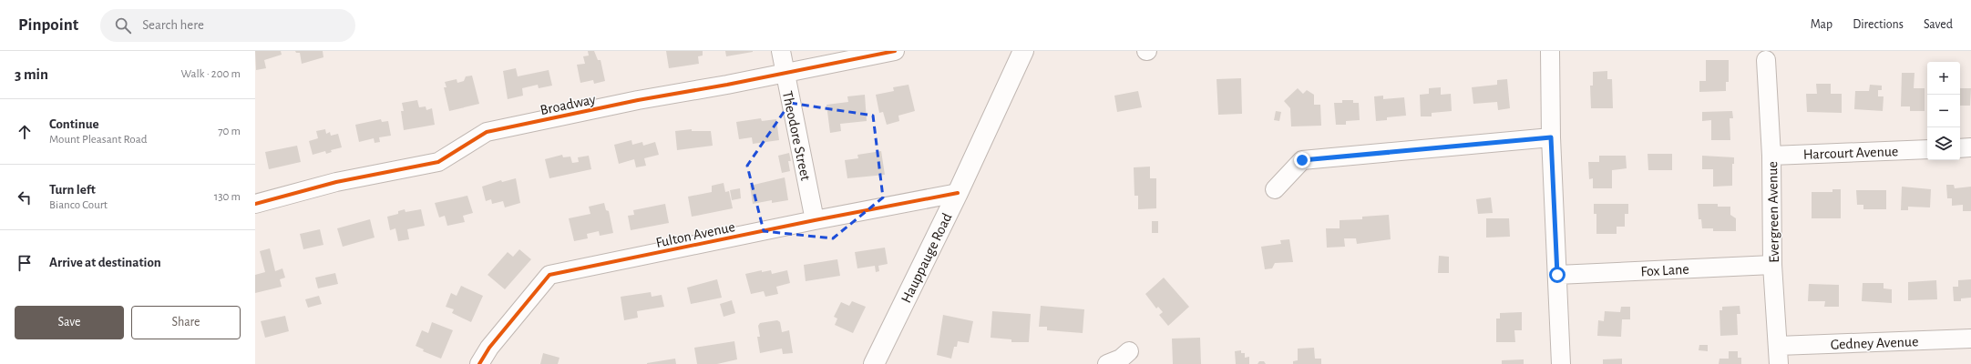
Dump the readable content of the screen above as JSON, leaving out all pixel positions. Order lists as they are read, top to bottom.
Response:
{
  "streets": {
    "main road": ["Hauppauge Road"],
    "street": [
      "Broadway",
      "Theodore Street",
      "Harcourt Avenue",
      "Evergreen Avenue",
      "Fulton Avenue",
      "Fox Lane",
      "Gedney Avenue"
    ]
  },
  "crossings": [
    ["Broadway", "Theodore Street"],
    ["Theodore Street", "Fulton Avenue"],
    ["Harcourt Avenue", "Evergreen Avenue"],
    ["Evergreen Avenue", "Fox Lane"],
    ["Evergreen Avenue", "Gedney Avenue"],
    ["Fulton Avenue", "Hauppauge Road"]
  ],
  "page": {
    "header": "Pinpoint",
    "search": "Search here",
    "nav": ["Map", "Directions", "Saved"],
    "heading": ["3 min", "Walk · 200 m"],
    "map_buttons": ["+", "−"],
    "list": [
      ["Continue", "Mount Pleasant Road", "70 m"],
      ["Turn left", "Bianco Court", "130 m"],
      "Arrive at destination"
    ],
    "buttons": ["Save", "Share"]
  }
}
